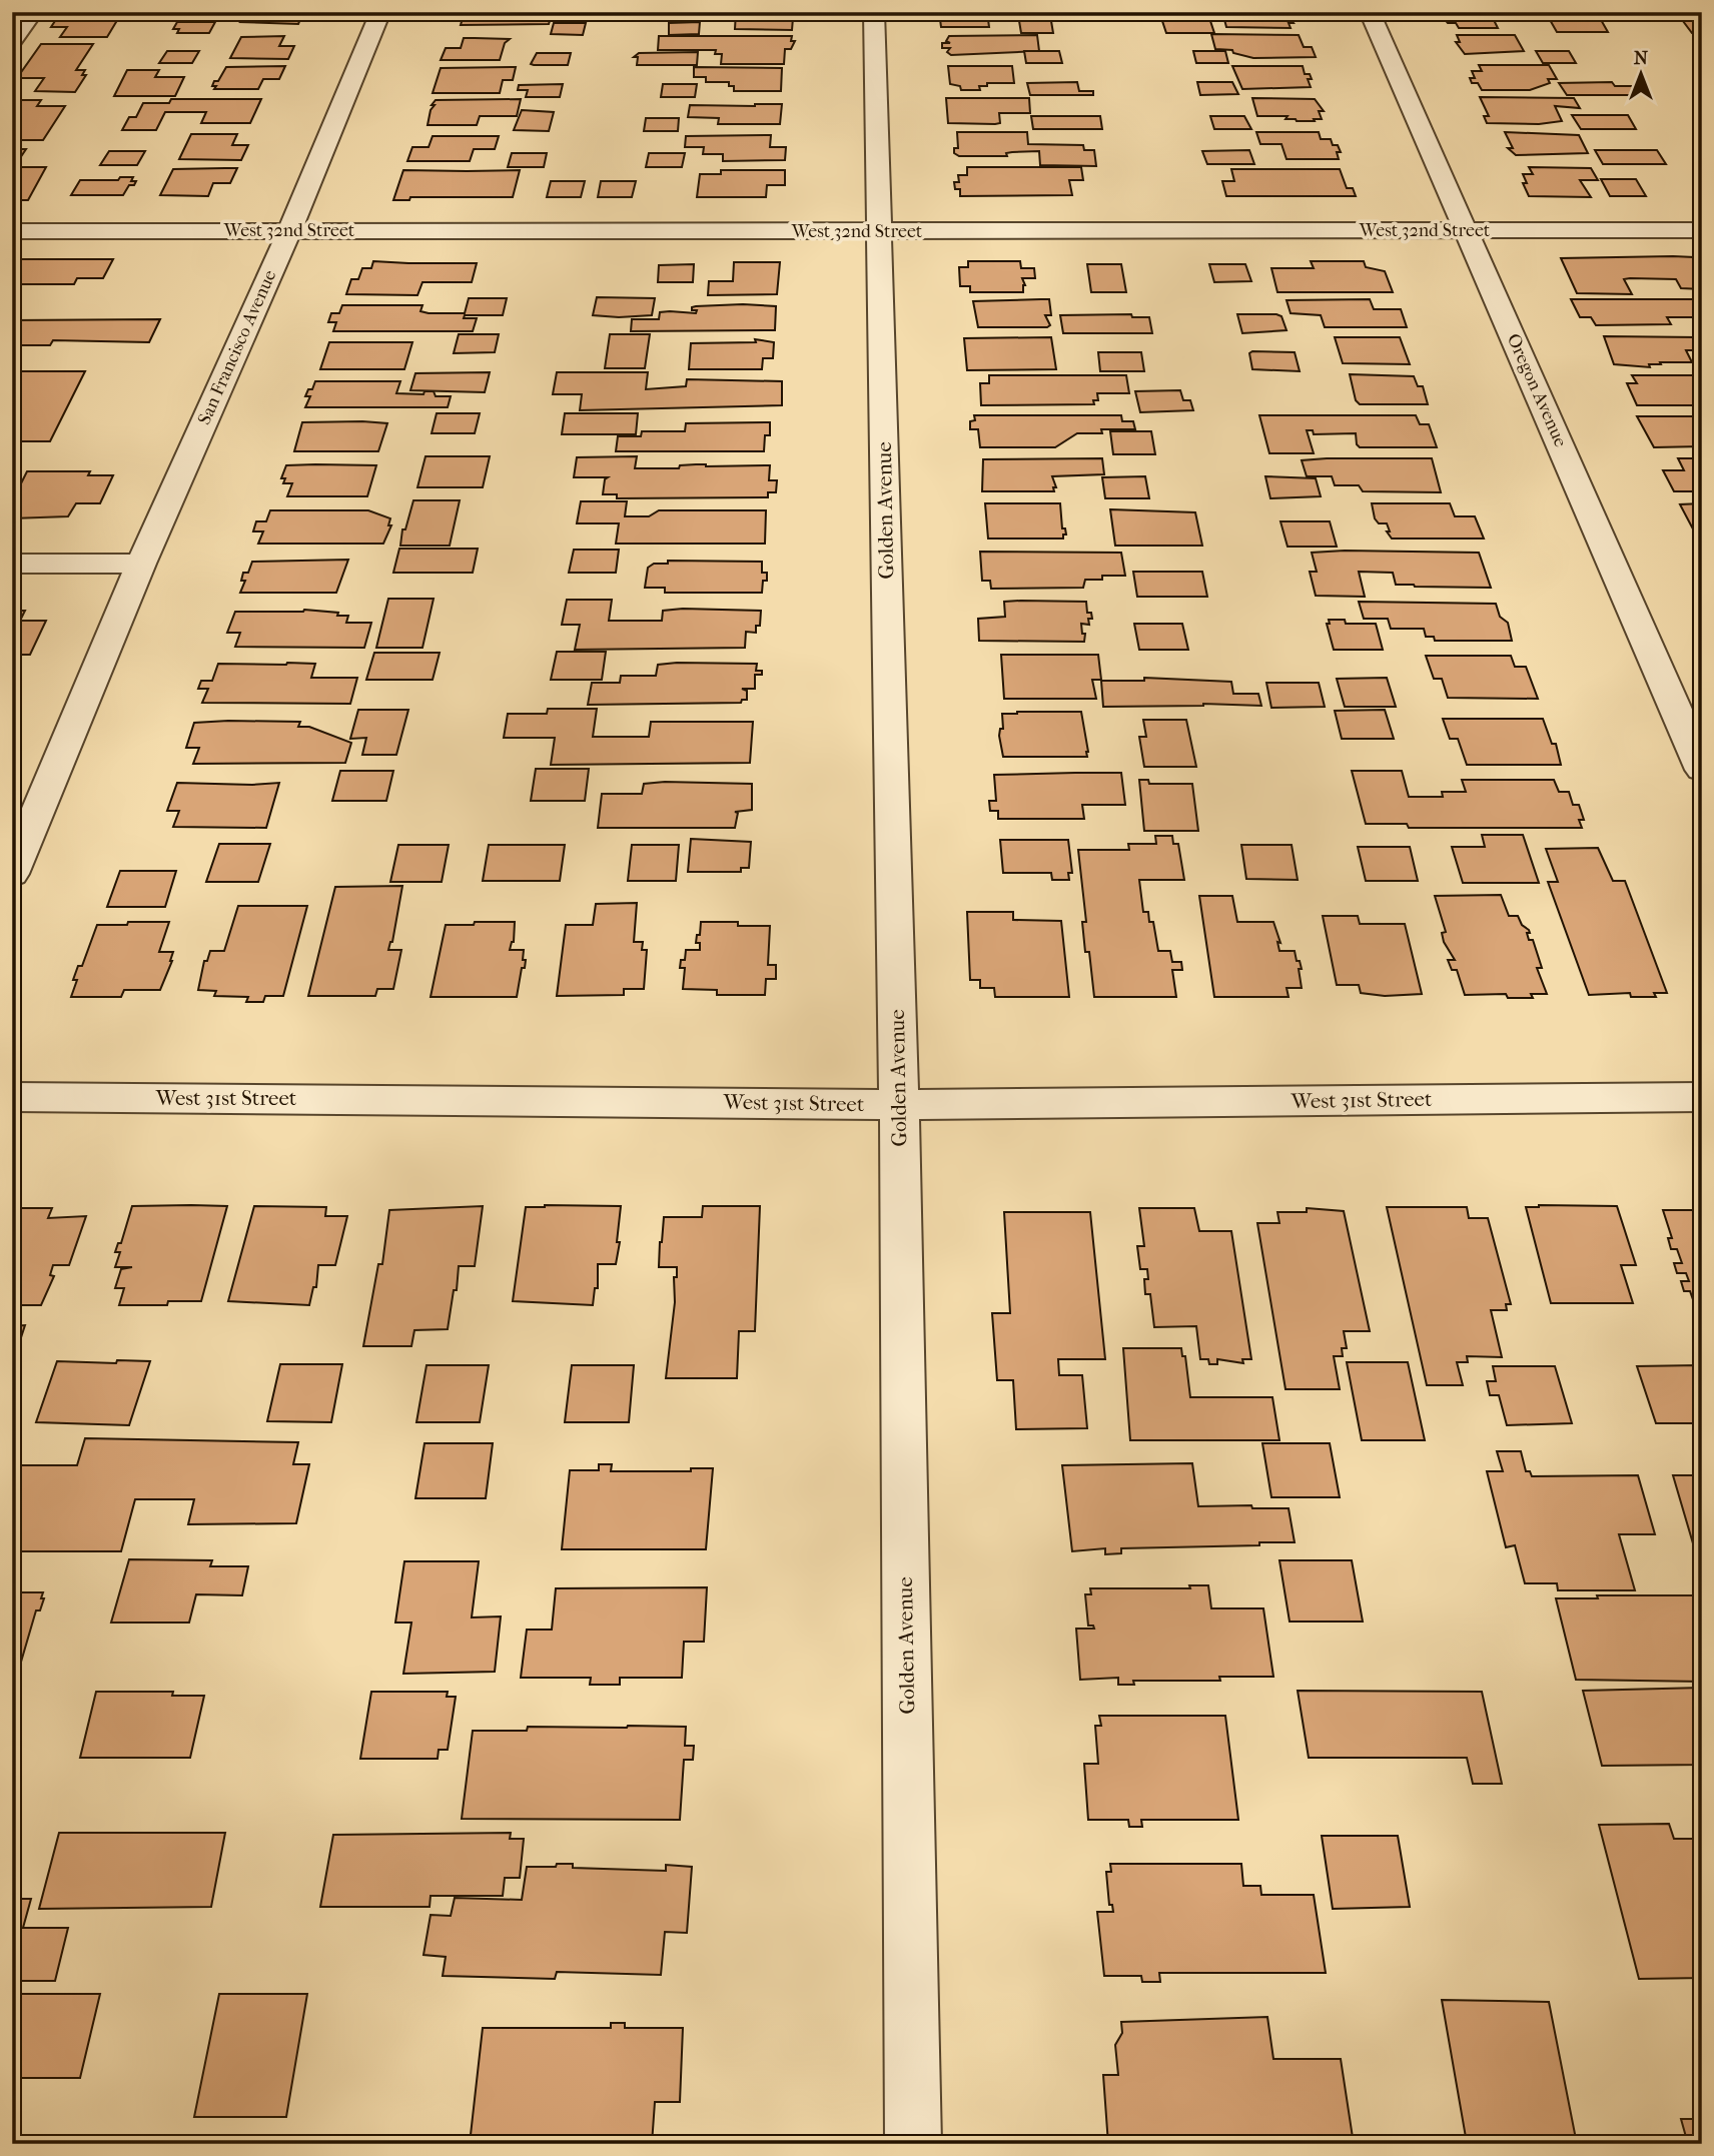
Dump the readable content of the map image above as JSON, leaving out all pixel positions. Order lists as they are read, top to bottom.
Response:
{
  "streets": {
    "street": [
      "West 32nd Street",
      "San Francisco Avenue",
      "Oregon Avenue",
      "Golden Avenue",
      "West 31st Street"
    ]
  },
  "crossings": [
    ["West 32nd Street", "San Francisco Avenue"],
    ["West 32nd Street", "Oregon Avenue"],
    ["West 32nd Street", "Golden Avenue"],
    ["Golden Avenue", "West 31st Street"]
  ],
  "north": "top"
}
